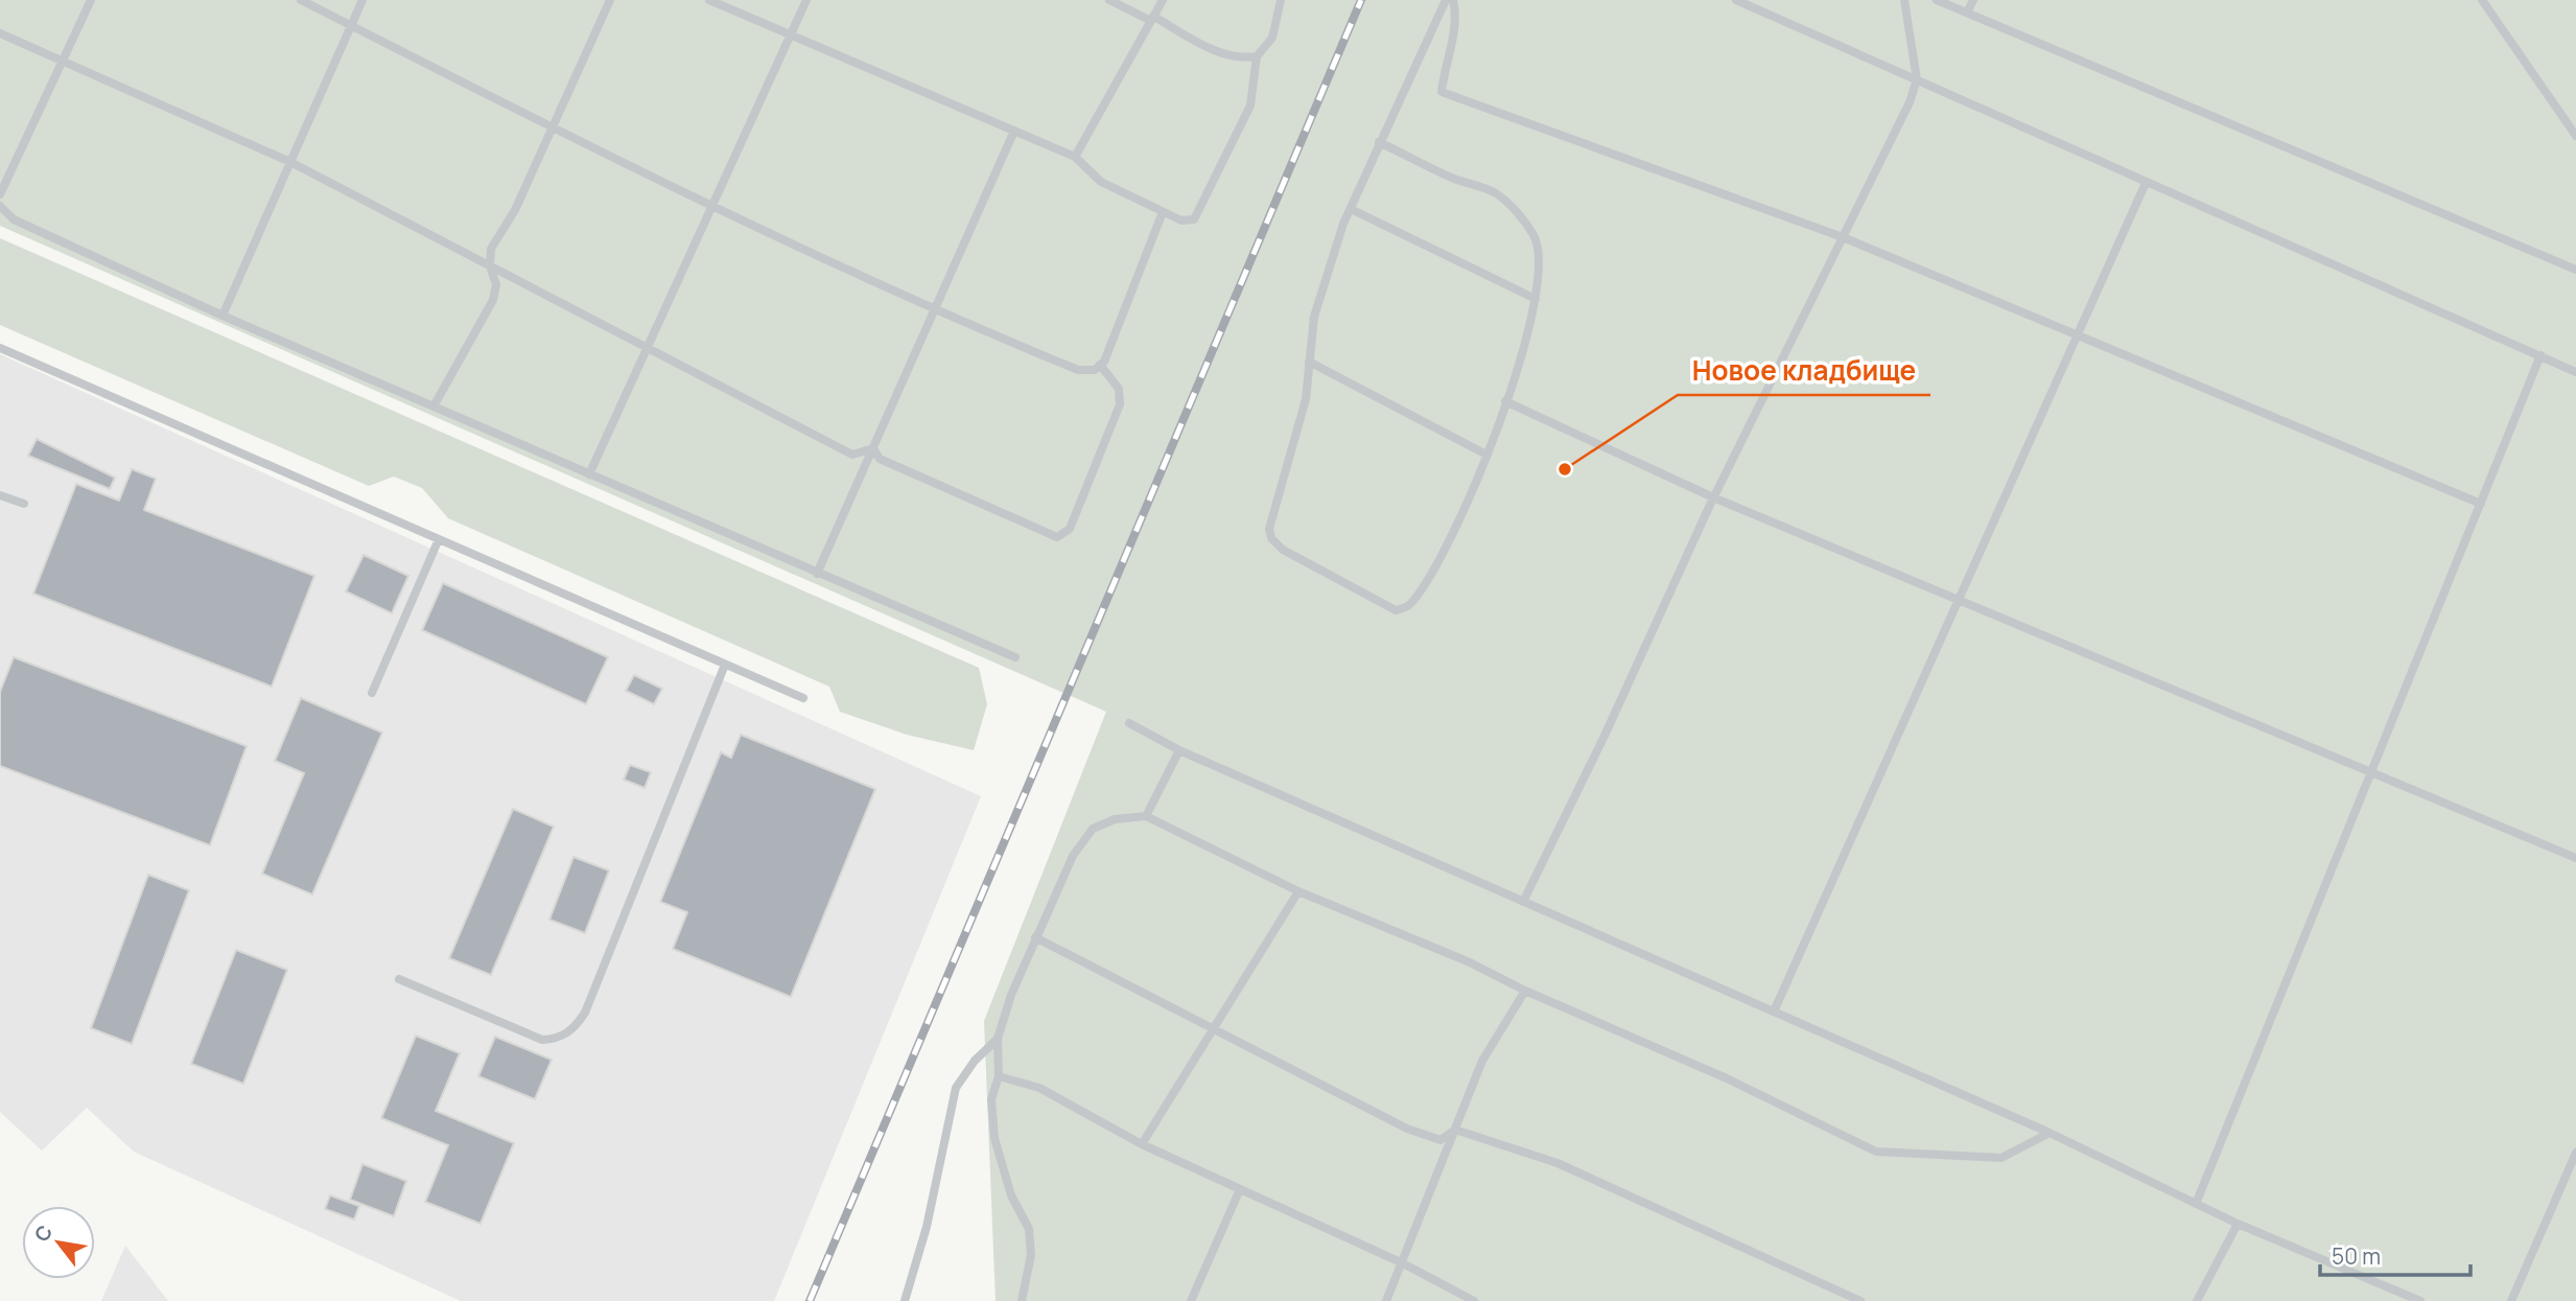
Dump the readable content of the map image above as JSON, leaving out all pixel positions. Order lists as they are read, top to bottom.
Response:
{
  "places": ["Новое кладбище"],
  "scale_bar": "50 m",
  "north": "top left"
}
